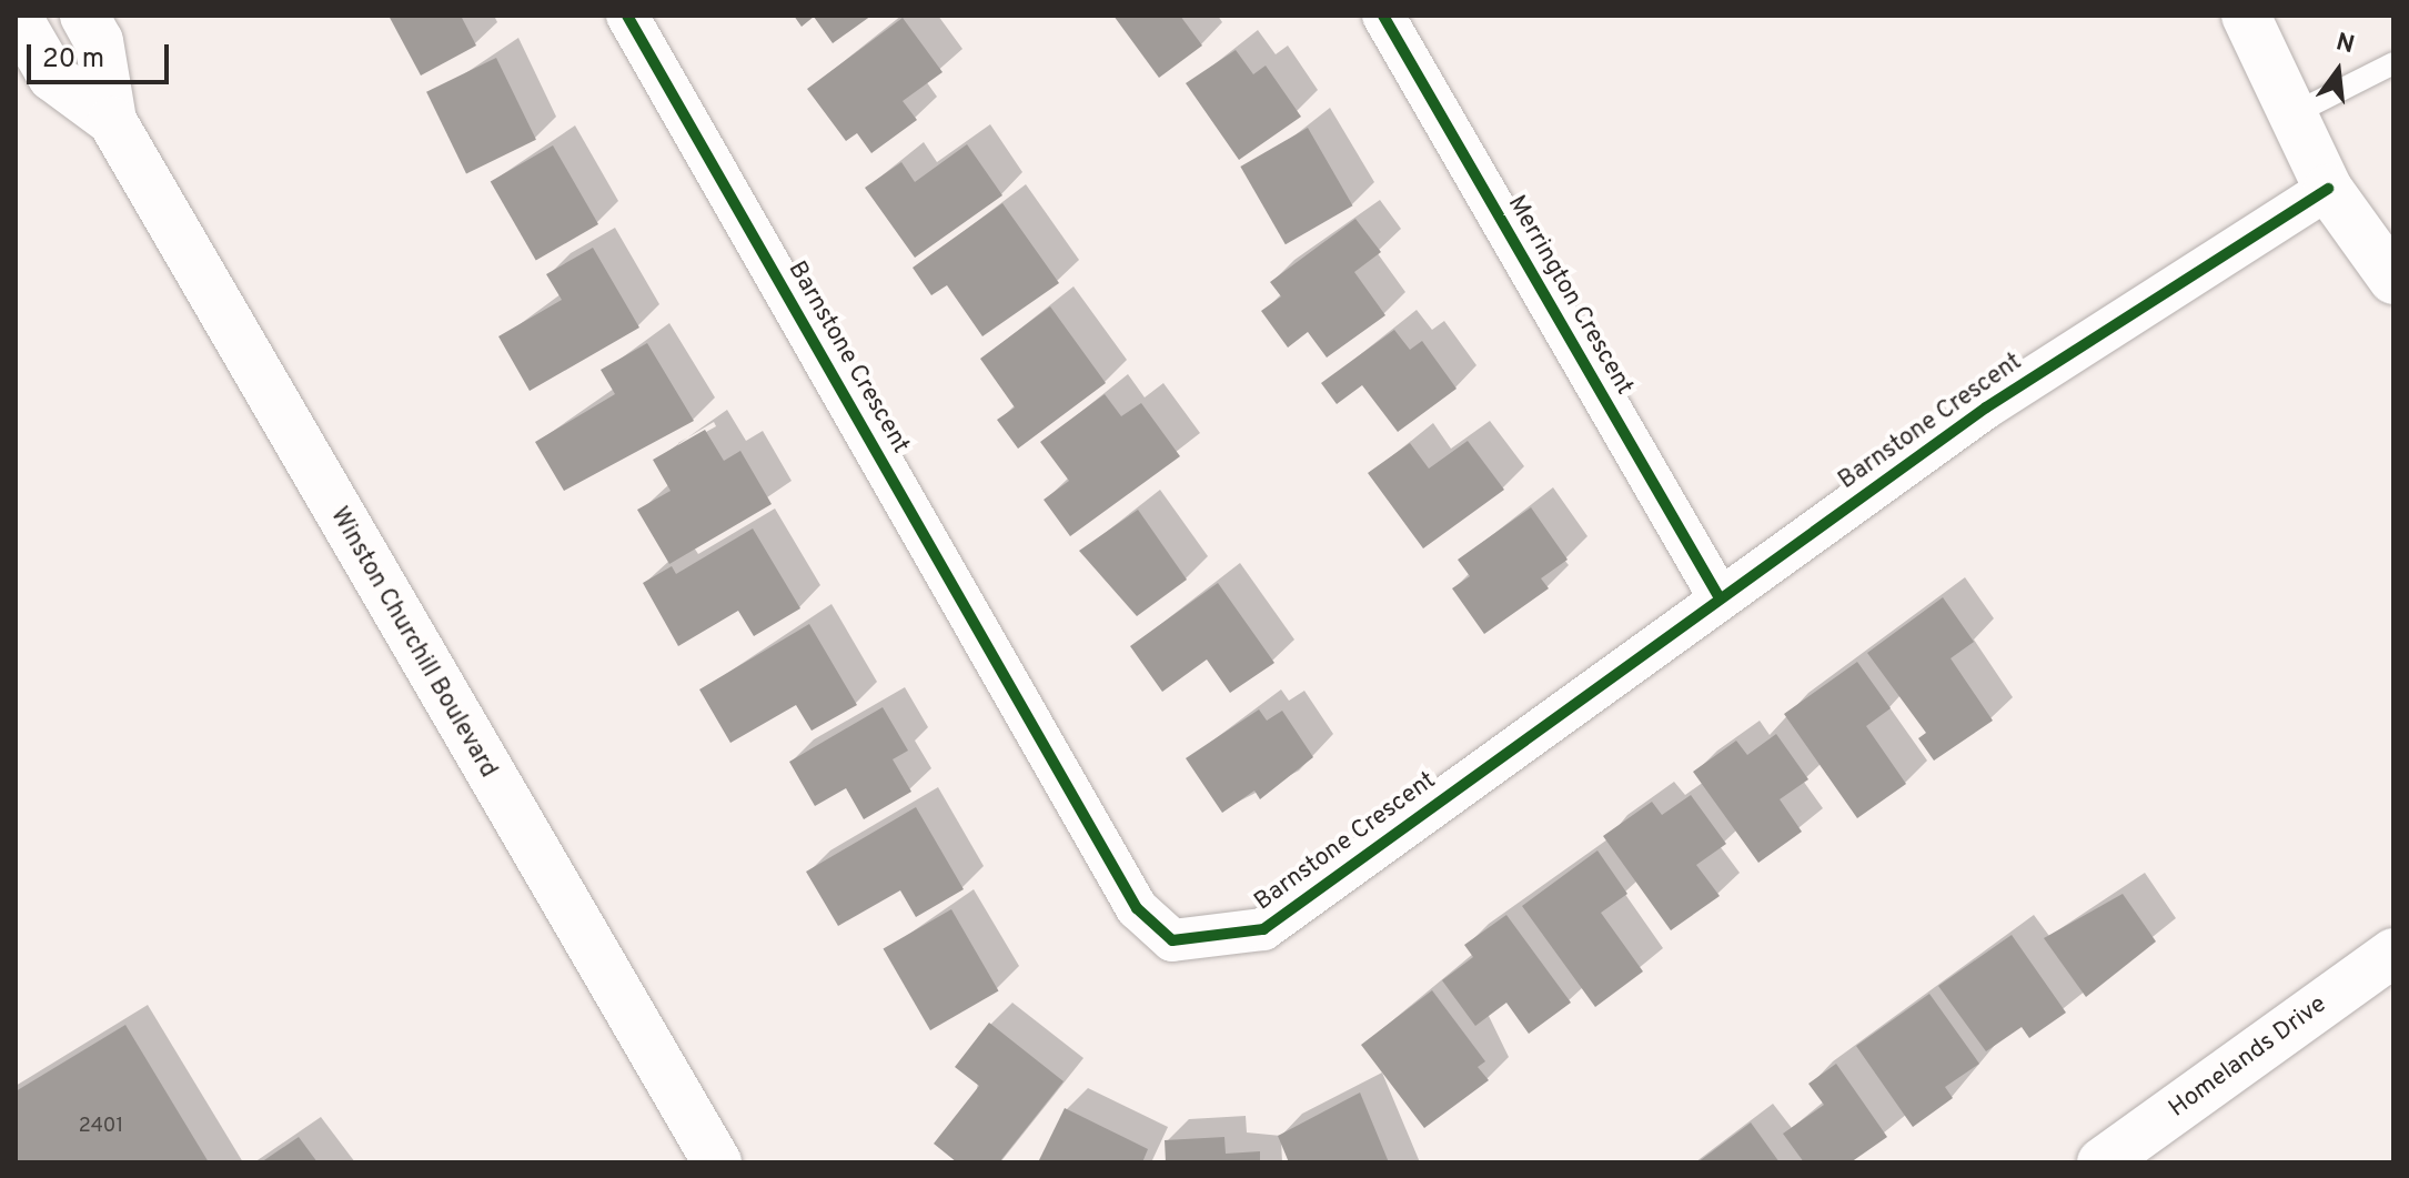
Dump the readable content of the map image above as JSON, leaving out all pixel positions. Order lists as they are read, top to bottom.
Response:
{
  "streets": {
    "main road": ["Winston Churchill Boulevard", "Homelands Drive"],
    "street": ["Merrington Crescent", "Barnstone Crescent"]
  },
  "crossings": [
    ["Merrington Crescent", "Barnstone Crescent"]
  ],
  "house_numbers": ["2401"],
  "scale_bar": "20 m",
  "north": "top"
}
